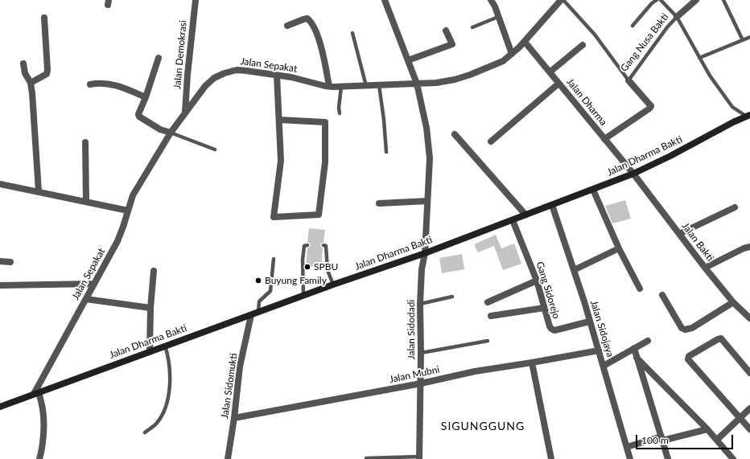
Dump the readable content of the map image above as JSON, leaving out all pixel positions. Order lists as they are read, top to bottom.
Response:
{
  "streets": {
    "main road": ["Jalan Dharma Bakti"],
    "street": [
      "Gang Nusa Bakti",
      "Jalan Demokrasi",
      "Jalan Sepakat",
      "Jalan Dharma",
      "Jalan Bakti",
      "Gang Sidorejo",
      "Jalan Sidojaya",
      "Jalan Sidodadi",
      "Jalan Mubni",
      "Jalan Sidomukti"
    ]
  },
  "crossings": [
    ["Gang Nusa Bakti", "Jalan Sepakat"],
    ["Jalan Demokrasi", "Jalan Sepakat"],
    ["Jalan Sepakat", "Jalan Dharma"],
    ["Jalan Sepakat", "Jalan Dharma Bakti"],
    ["Jalan Sepakat", "Jalan Sidodadi"],
    ["Jalan Dharma", "Jalan Dharma Bakti"],
    ["Jalan Dharma", "Jalan Bakti"],
    ["Jalan Dharma Bakti", "Jalan Bakti"],
    ["Jalan Dharma Bakti", "Gang Sidorejo"],
    ["Jalan Dharma Bakti", "Jalan Sidojaya"],
    ["Jalan Dharma Bakti", "Jalan Sidodadi"],
    ["Jalan Dharma Bakti", "Jalan Sidomukti"],
    ["Gang Sidorejo", "Jalan Sidojaya"],
    ["Jalan Sidojaya", "Jalan Mubni"],
    ["Jalan Sidodadi", "Jalan Mubni"],
    ["Jalan Mubni", "Jalan Sidomukti"]
  ],
  "districts": ["SIGUNGGUNG"],
  "places": ["SPBU", "Buyung Family"],
  "scale_bar": "100 m"
}
